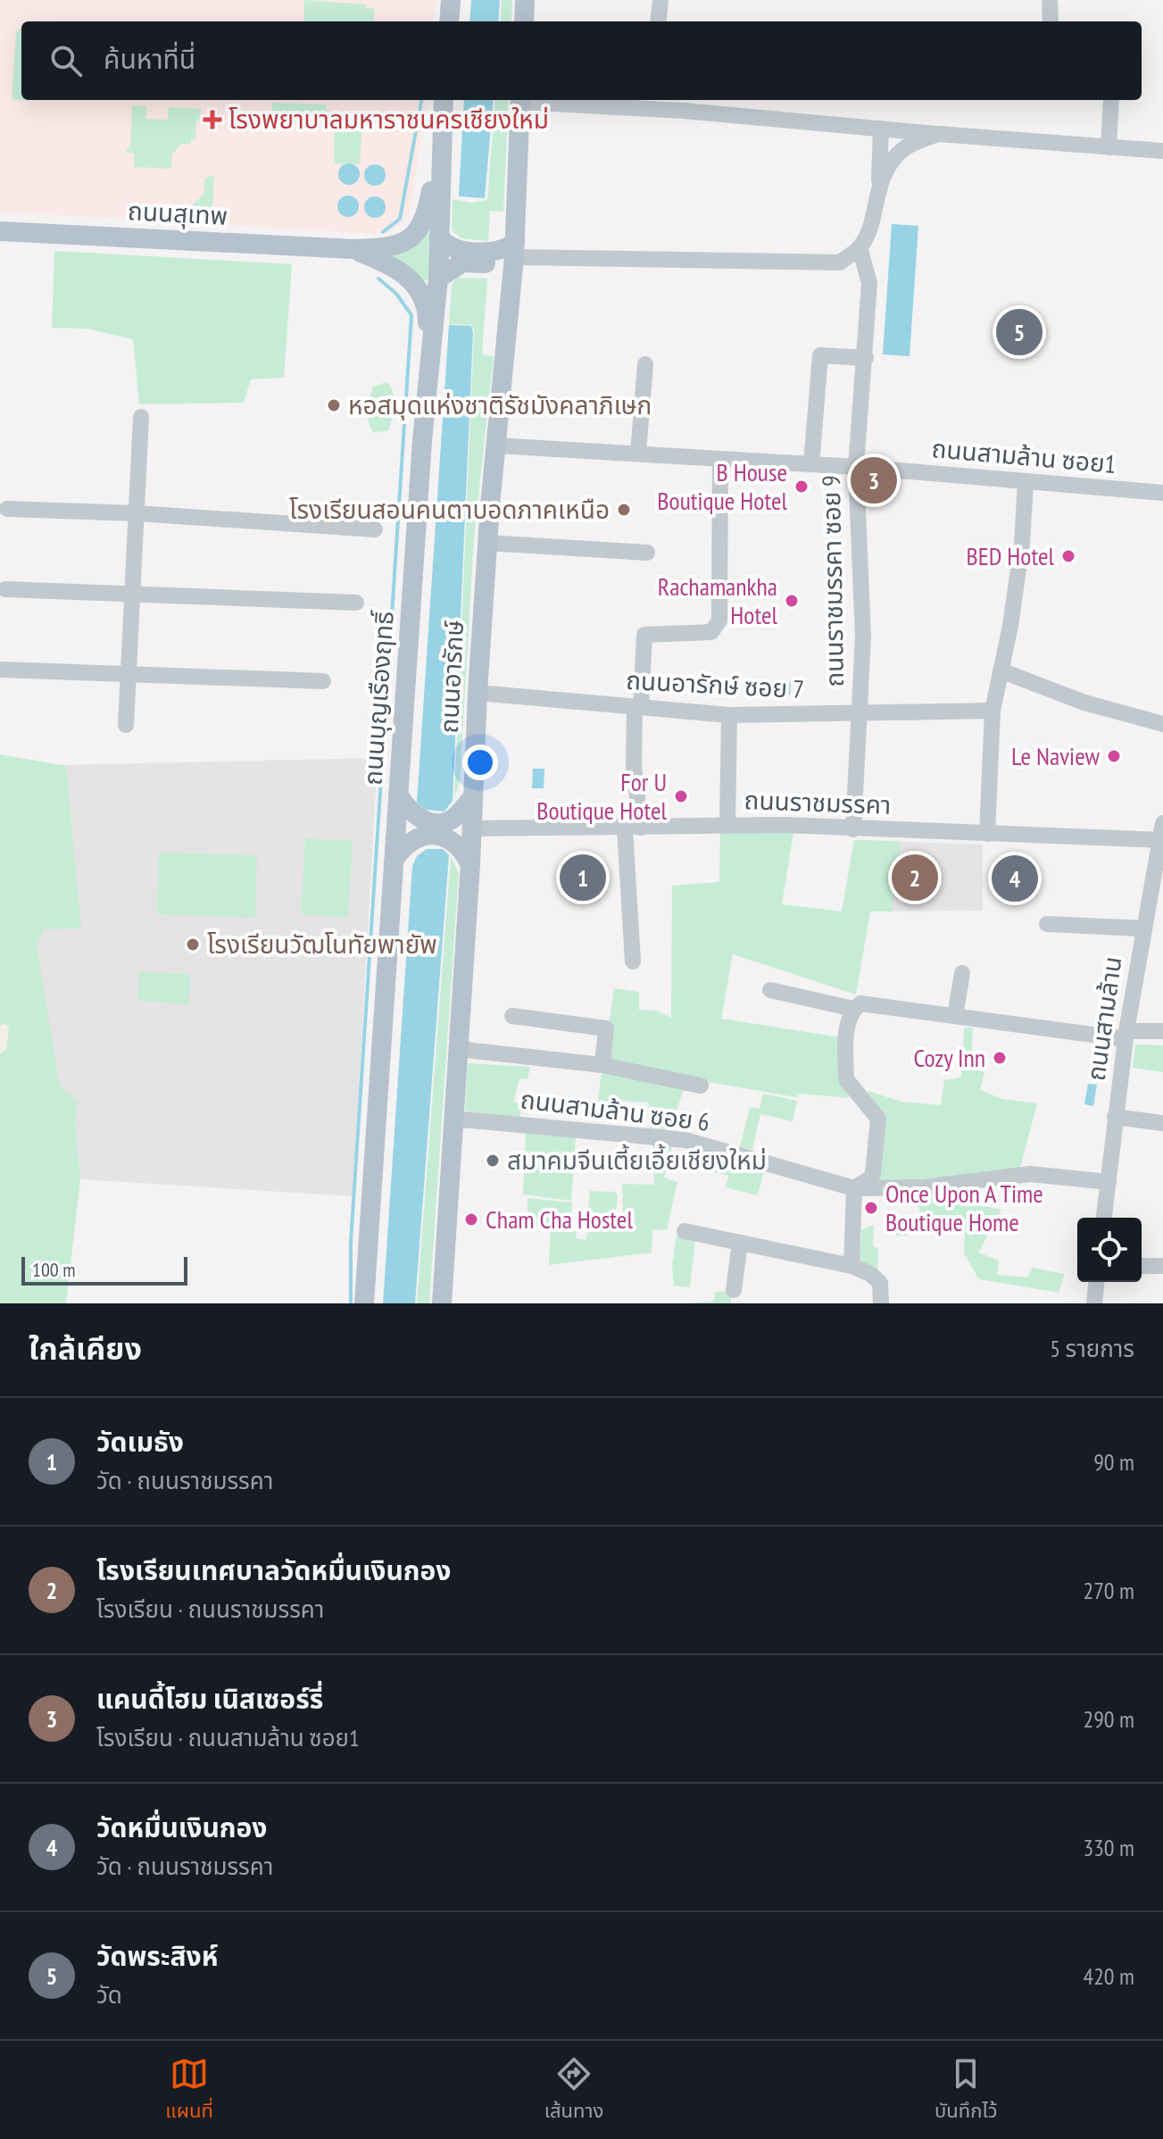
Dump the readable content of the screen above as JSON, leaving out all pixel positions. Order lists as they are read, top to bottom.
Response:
{
  "streets": {
    "main road": ["ถนนสุเทพ", "ถนนอารักษ์", "ถนนบุญเรืองฤทธิ์"],
    "street": [
      "ถนนสามล้าน ซอย1",
      "ถนนราชมรรคา ซอย 9",
      "ถนนอารักษ์ ซอย 7",
      "ถนนราชมรรคา",
      "ถนนสามล้าน",
      "ถนนสามล้าน ซอย 6"
    ]
  },
  "crossings": [
    ["ถนนสุเทพ", "ถนนบุญเรืองฤทธิ์"],
    ["ถนนสามล้าน ซอย1", "ถนนราชมรรคา ซอย 9"],
    ["ถนนสามล้าน ซอย1", "ถนนอารักษ์"],
    ["ถนนราชมรรคา ซอย 9", "ถนนอารักษ์ ซอย 7"],
    ["ถนนราชมรรคา ซอย 9", "ถนนราชมรรคา"],
    ["ถนนอารักษ์", "ถนนอารักษ์ ซอย 7"],
    ["ถนนอารักษ์", "ถนนราชมรรคา"],
    ["ถนนอารักษ์", "ถนนสามล้าน ซอย 6"],
    ["ถนนราชมรรคา", "ถนนสามล้าน"],
    ["ถนนสามล้าน", "ถนนสามล้าน ซอย 6"]
  ],
  "places": {
    "health": ["โรงพยาบาลมหาราชนครเชียงใหม่"],
    "other": [
      "หอสมุดแห่งชาติรัชมังคลาภิเษก",
      "B House Boutique Hotel",
      "โรงเรียนสอนคนตาบอดภาคเหนือ",
      "BED Hotel",
      "Rachamankha Hotel",
      "Le Naview",
      "For U Boutique Hotel",
      "โรงเรียนวัฒโนทัยพายัพ",
      "Cozy Inn",
      "สมาคมจีนเตี้ยเอี้ยเชียงใหม่",
      "Once Upon A Time Boutique Home",
      "Cham Cha Hostel"
    ]
  },
  "scale_bar": "100 m",
  "page": {
    "search": "ค้นหาที่นี่",
    "pins": [
      "5",
      "3",
      "1",
      "2",
      "4"
    ],
    "scale": "100 m",
    "heading": ["ใกล้เคียง", "5 รายการ"],
    "list": [
      {
        "mark": "1",
        "name": "วัดเมธัง",
        "note": "วัด · ถนนราชมรรคา",
        "value": "90 m"
      },
      {
        "mark": "2",
        "name": "โรงเรียนเทศบาลวัดหมื่นเงินกอง",
        "note": "โรงเรียน · ถนนราชมรรคา",
        "value": "270 m"
      },
      {
        "mark": "3",
        "name": "แคนดี้โฮม เนิสเซอร์รี่",
        "note": "โรงเรียน · ถนนสามล้าน ซอย1",
        "value": "290 m"
      },
      {
        "mark": "4",
        "name": "วัดหมื่นเงินกอง",
        "note": "วัด · ถนนราชมรรคา",
        "value": "330 m"
      },
      {
        "mark": "5",
        "name": "วัดพระสิงห์",
        "note": "วัด",
        "value": "420 m"
      }
    ],
    "nav": ["แผนที่", "เส้นทาง", "บันทึกไว้"]
  }
}
